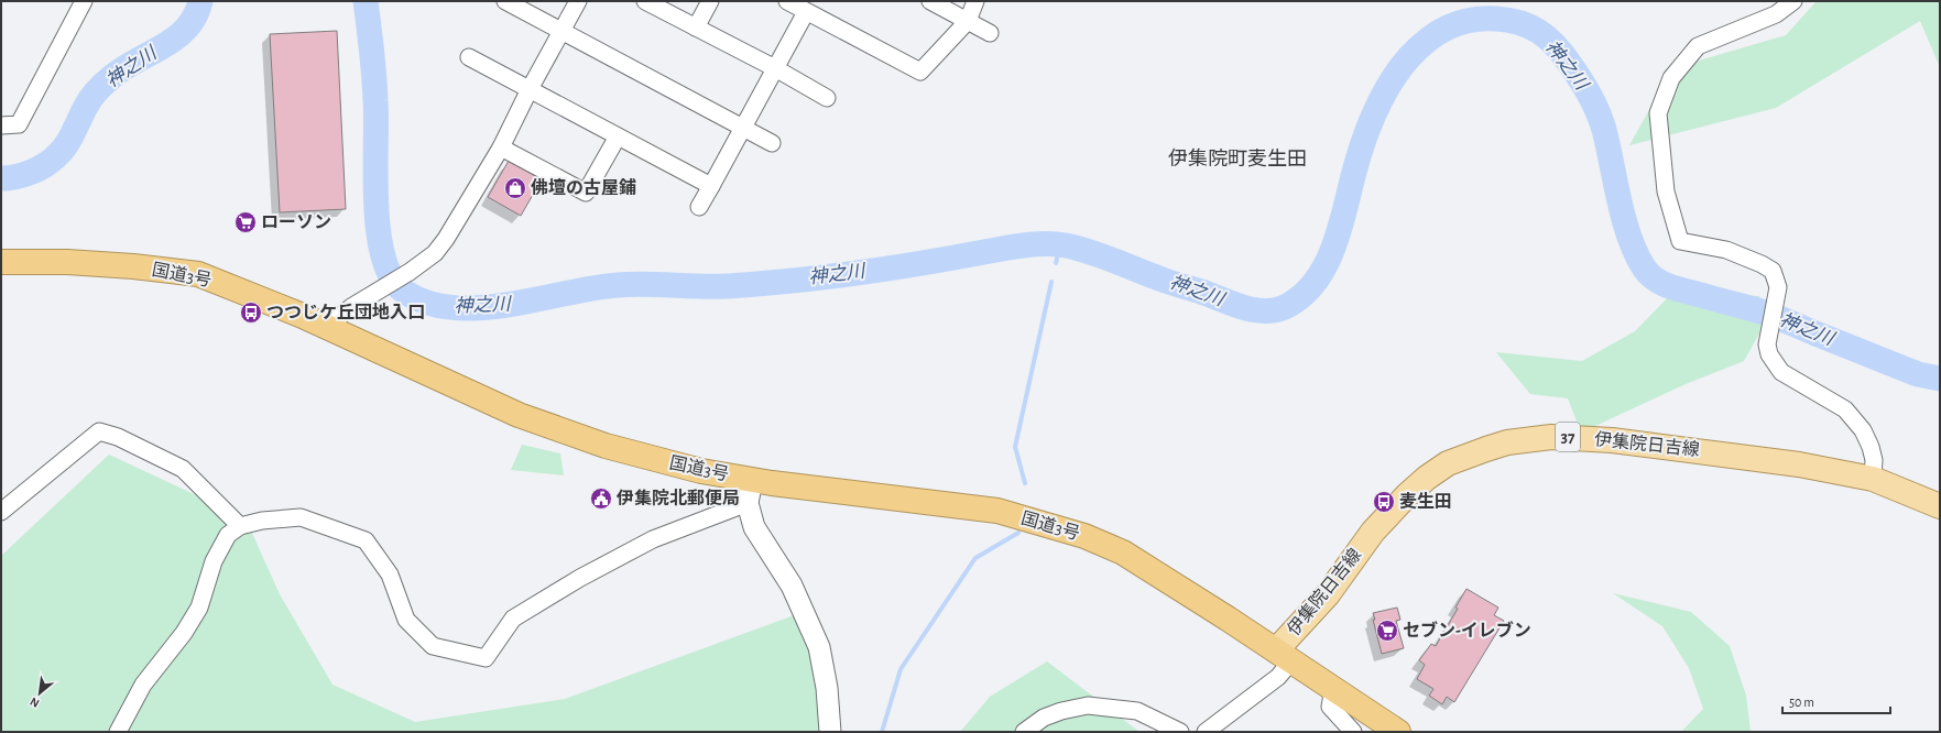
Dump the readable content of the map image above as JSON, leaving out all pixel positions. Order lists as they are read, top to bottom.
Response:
{
  "streets": {
    "highway": ["国道3号"],
    "main road": ["37", "伊集院日吉線"]
  },
  "crossings": [
    ["国道3号", "伊集院日吉線"]
  ],
  "districts": ["伊集院町麦生田"],
  "water": ["神之川"],
  "places": {
    "shop": ["佛壇の古屋鋪"],
    "supermarket": ["ローソン", "セブン-イレブン"],
    "bus stop": ["つつじケ丘団地入口", "麦生田"],
    "public building": ["伊集院北郵便局"]
  },
  "scale_bar": "50 m",
  "north": "bottom left"
}
